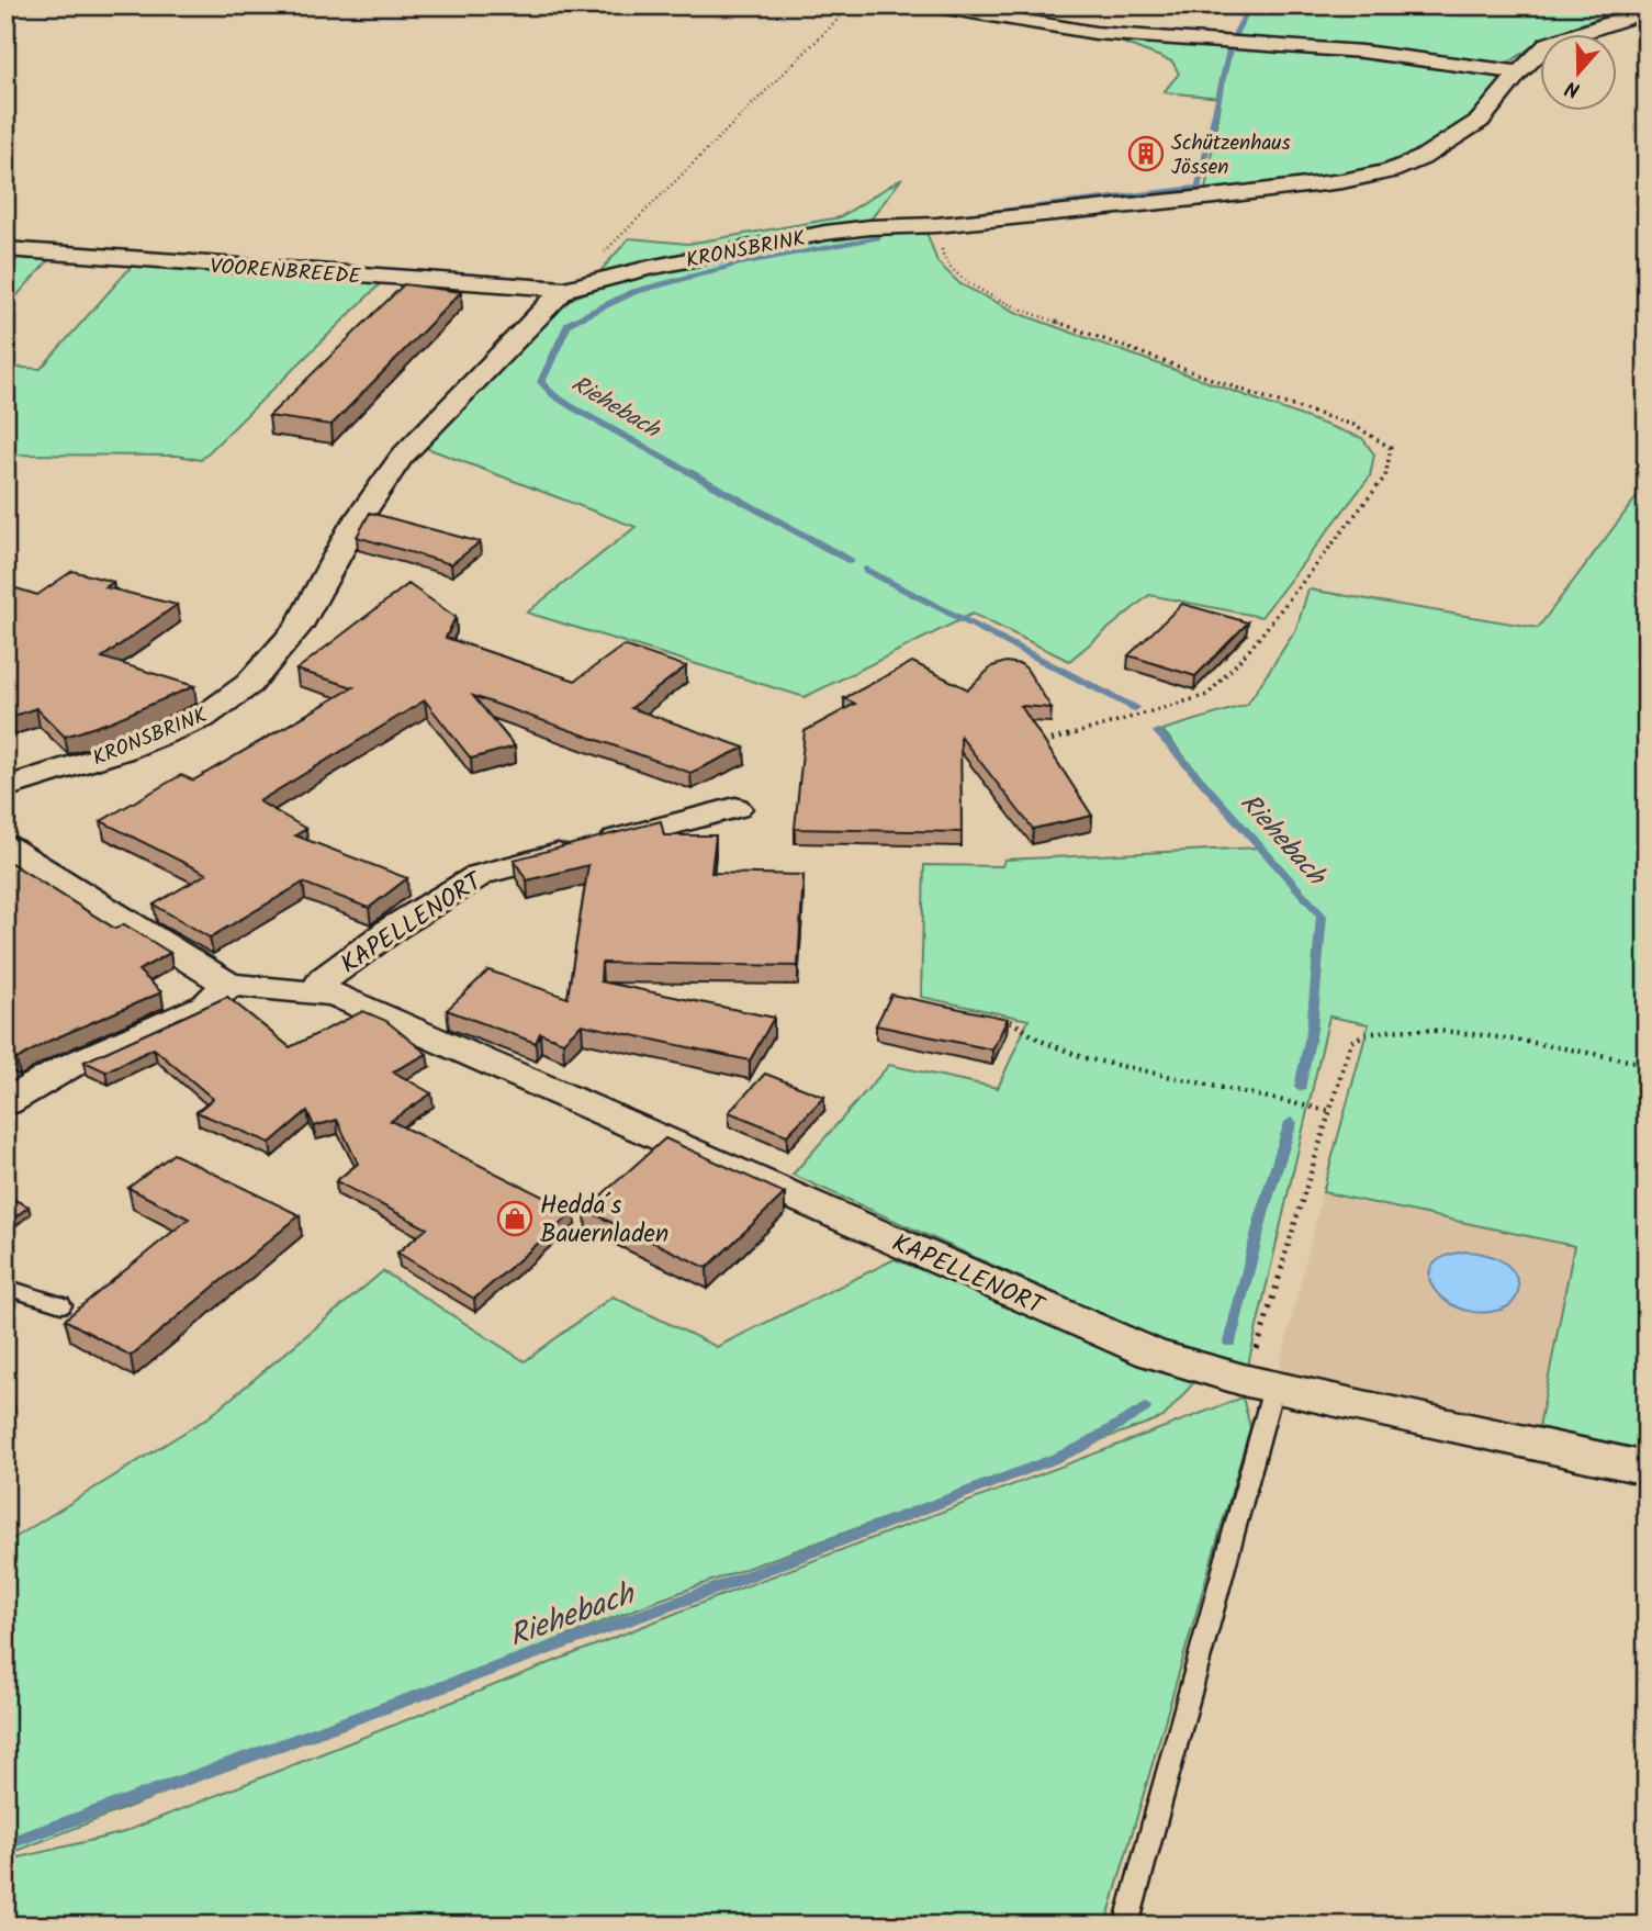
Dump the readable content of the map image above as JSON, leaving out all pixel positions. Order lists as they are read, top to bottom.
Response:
{
  "streets": {
    "street": ["KRONSBRINK", "VOORENBREEDE", "KAPELLENORT"]
  },
  "crossings": [
    ["KRONSBRINK", "VOORENBREEDE"]
  ],
  "water": ["Riehebach"],
  "places": {
    "building": ["Schützenhaus Jössen"],
    "shop": ["Hedda´s Bauernladen"]
  },
  "north": "bottom"
}
